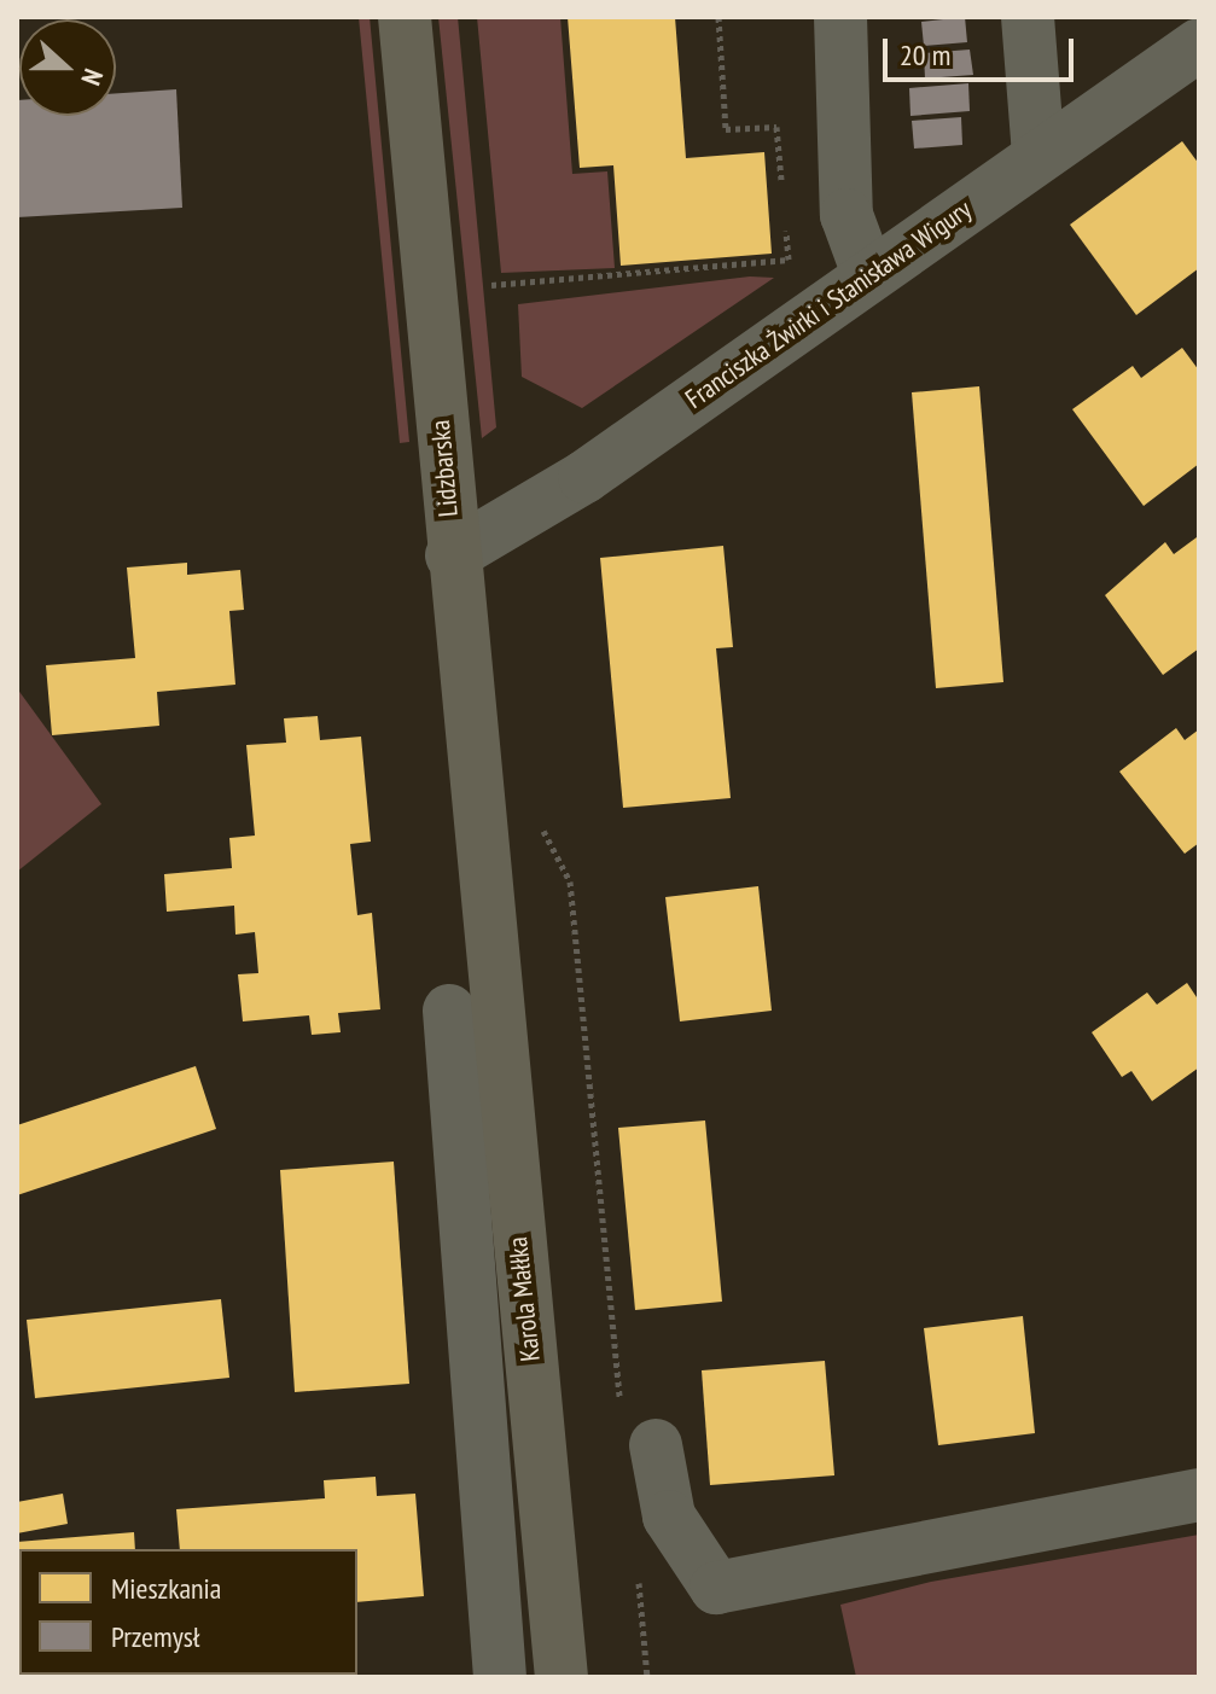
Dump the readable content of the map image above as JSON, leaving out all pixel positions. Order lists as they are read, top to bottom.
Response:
{
  "streets": {
    "main road": ["Lidzbarska", "Karola Małłka"],
    "street": ["Franciszka Żwirki i Stanisława Wigury"]
  },
  "crossings": [
    ["Franciszka Żwirki i Stanisława Wigury", "Lidzbarska"],
    ["Lidzbarska", "Karola Małłka"]
  ],
  "legend": ["Mieszkania", "Przemysł"],
  "scale_bar": "20 m",
  "north": "right"
}
